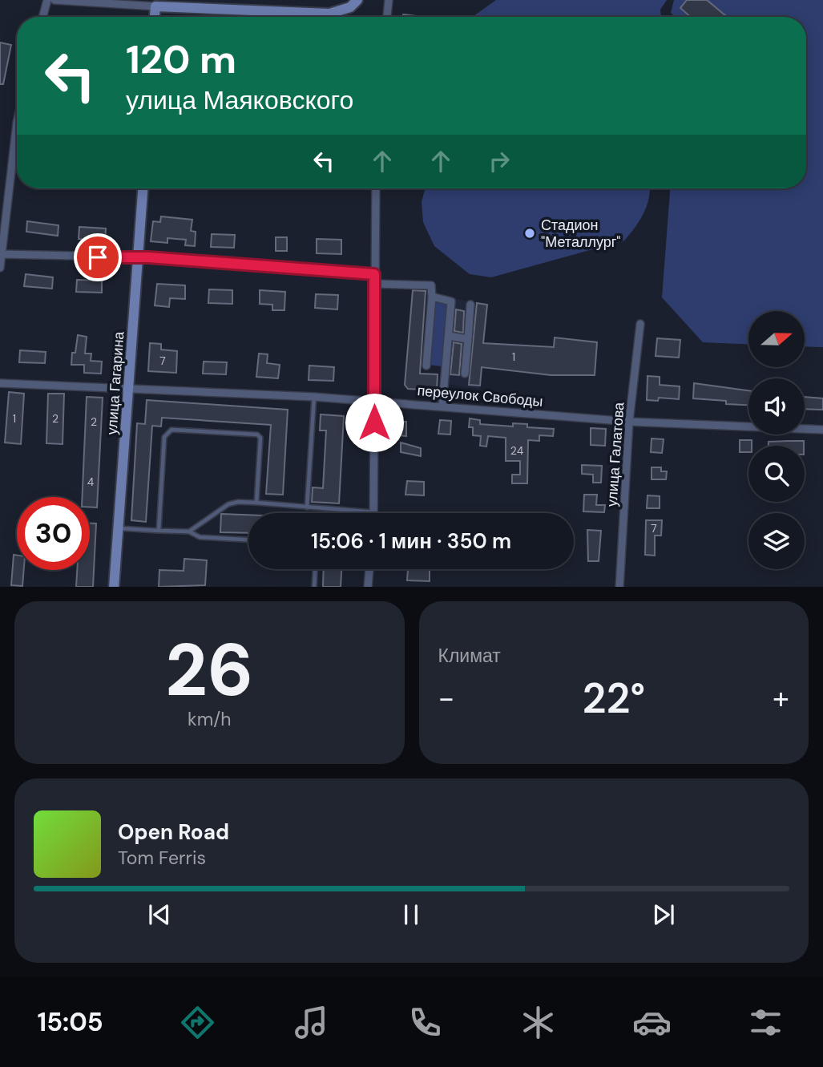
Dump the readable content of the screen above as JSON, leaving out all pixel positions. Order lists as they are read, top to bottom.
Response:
{
  "streets": {
    "main road": ["улица Гагарина"],
    "street": ["переулок Свободы", "улица Галатова"]
  },
  "crossings": [
    ["улица Гагарина", "переулок Свободы"],
    ["переулок Свободы", "улица Галатова"]
  ],
  "places": ["Стадион \"Металлург\""],
  "house_numbers": [
    "1",
    "7",
    "1",
    "2",
    "2",
    "24",
    "4",
    "7"
  ],
  "north": "right",
  "page": {
    "turn": ["120 m", "улица Маяковского"],
    "limit": "30",
    "trip": "15:06 · 1 мин · 350 m",
    "tile": [
      ["26", "km/h"],
      "Климат"
    ],
    "heat": ["−", "22°", "+"],
    "song": ["Open Road", "Tom Ferris"],
    "tabs": "15:05"
  }
}
